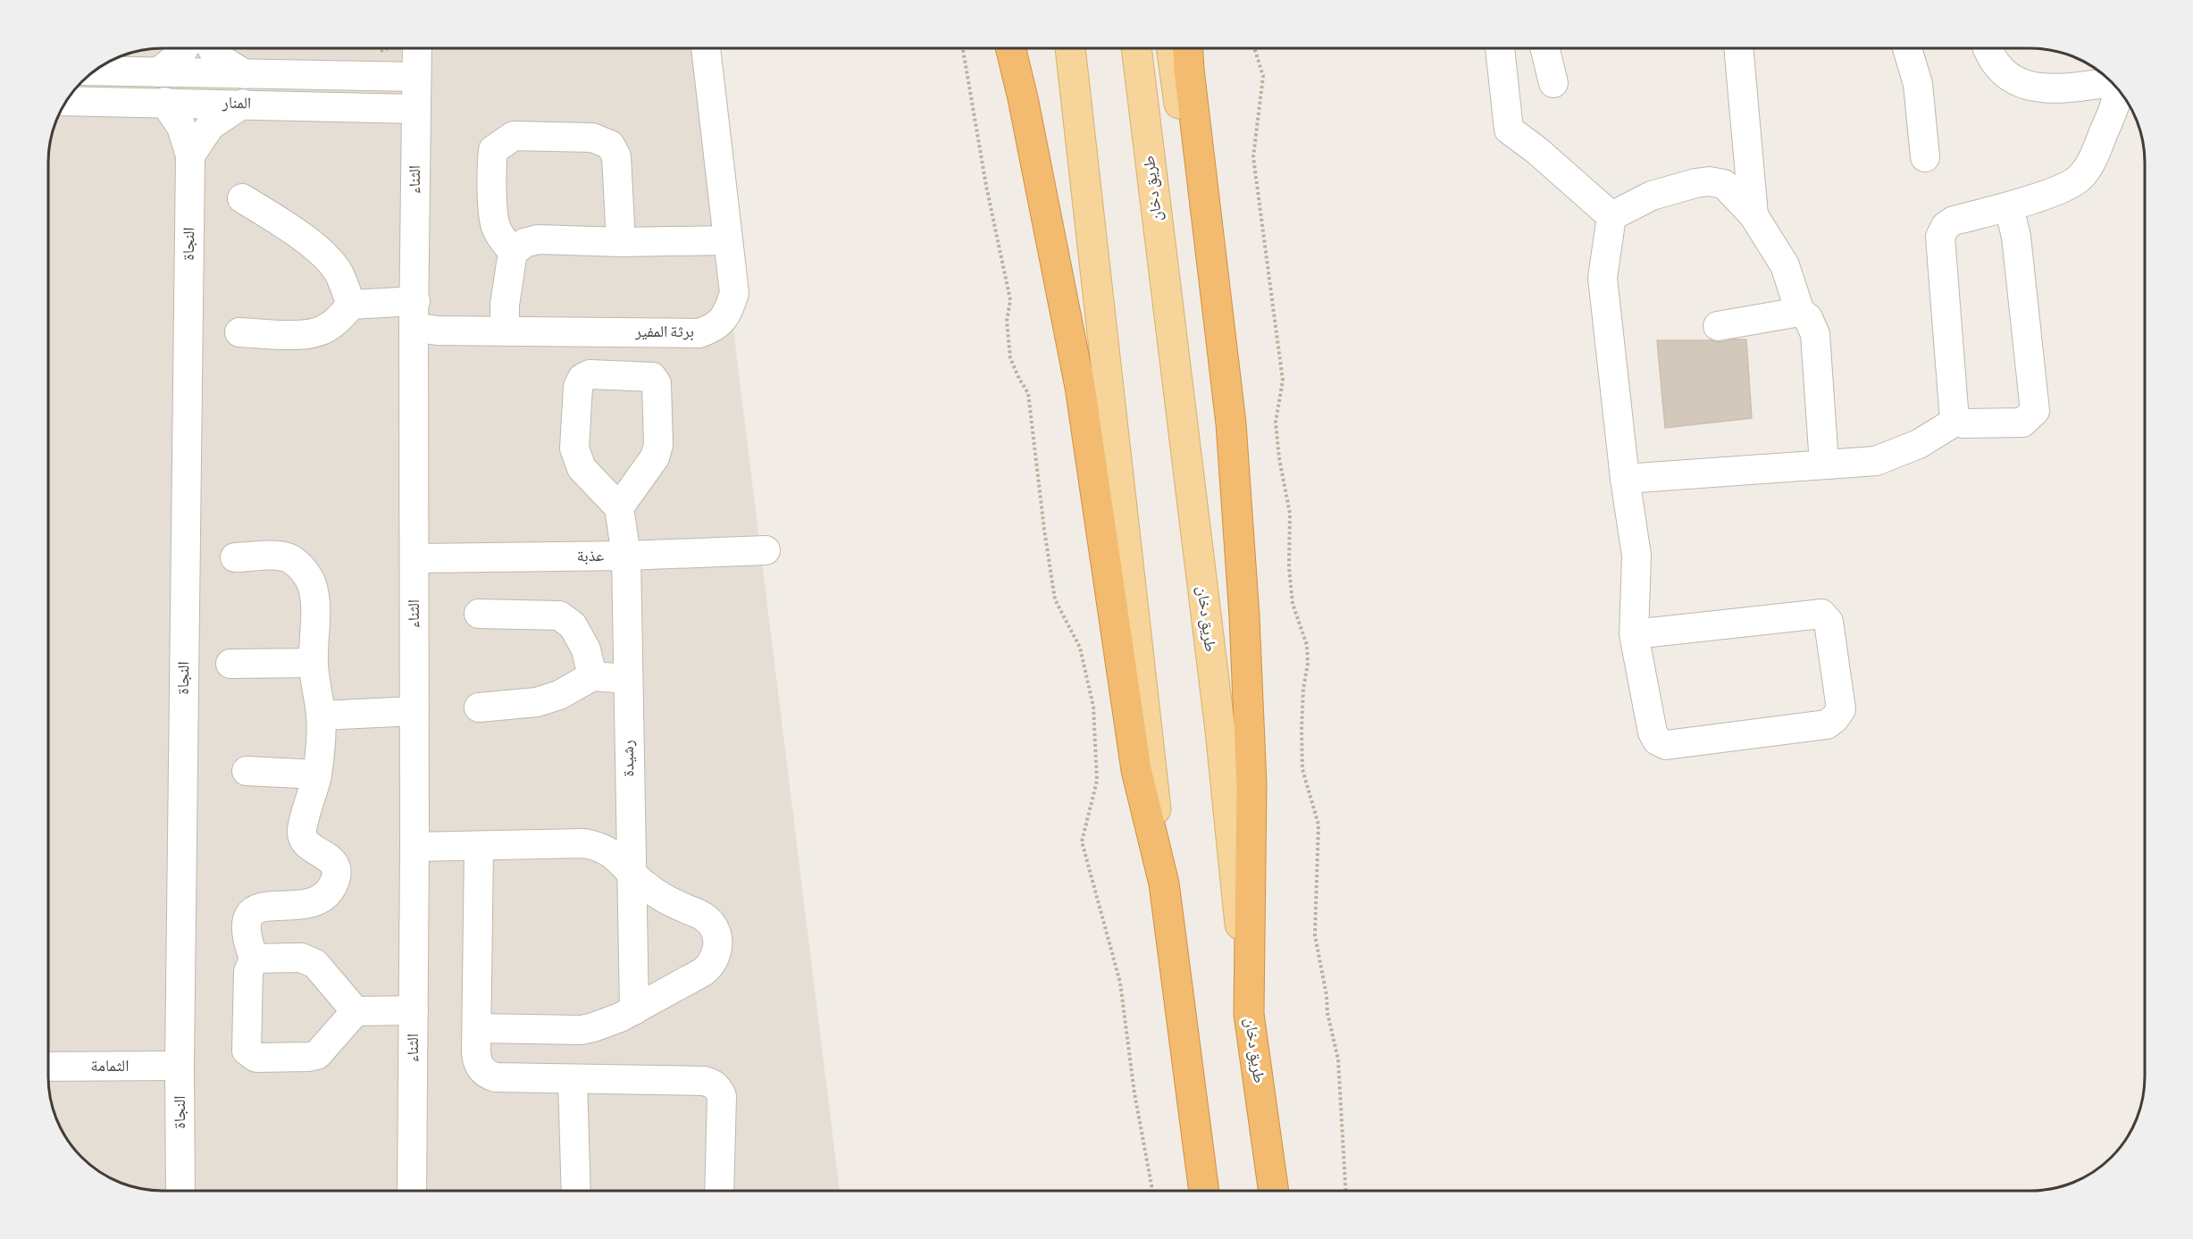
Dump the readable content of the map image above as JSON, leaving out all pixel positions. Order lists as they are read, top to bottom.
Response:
{
  "streets": {
    "highway": ["طريق دخان"],
    "street": [
      "المنار",
      "الثناء",
      "النجاة",
      "برثة المفير",
      "عذبة",
      "رشيدة",
      "الثمامة"
    ]
  },
  "crossings": [
    ["المنار", "الثناء"],
    ["المنار", "النجاة"],
    ["الثناء", "برثة المفير"],
    ["الثناء", "عذبة"],
    ["النجاة", "الثمامة"],
    ["عذبة", "رشيدة"]
  ]
}
